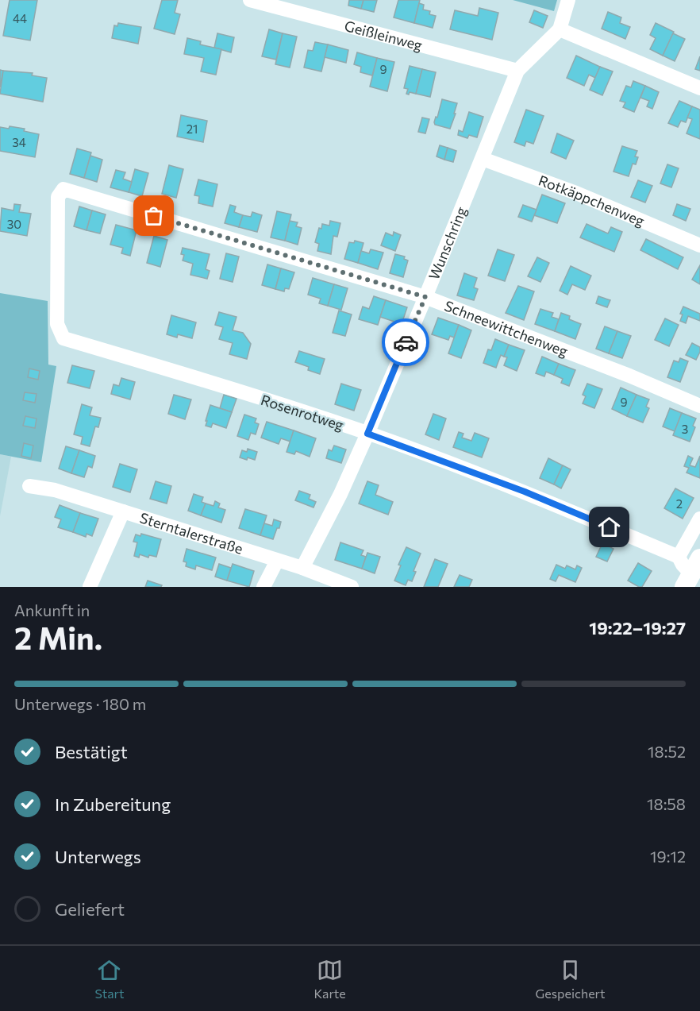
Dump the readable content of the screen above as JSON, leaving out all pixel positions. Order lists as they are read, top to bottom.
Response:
{
  "streets": {
    "street": [
      "Geißleinweg",
      "Rotkäppchenweg",
      "Wunschring",
      "Schneewittchenweg",
      "Rosenrotweg",
      "Sterntalerstraße"
    ]
  },
  "crossings": [
    ["Geißleinweg", "Wunschring"],
    ["Rotkäppchenweg", "Wunschring"],
    ["Wunschring", "Schneewittchenweg"],
    ["Wunschring", "Rosenrotweg"],
    ["Wunschring", "Sterntalerstraße"],
    ["Schneewittchenweg", "Rosenrotweg"]
  ],
  "house_numbers": [
    "44",
    "9",
    "21",
    "34",
    "30",
    "9",
    "3",
    "2"
  ],
  "page": {
    "heading": ["2 Min.", "Ankunft in", "19:22–19:27"],
    "bar": "Unterwegs · 180 m",
    "list": [
      ["Bestätigt", "18:52"],
      ["In Zubereitung", "18:58"],
      ["Unterwegs", "19:12"],
      "Geliefert"
    ],
    "tabs": ["Start", "Karte", "Gespeichert"]
  }
}
